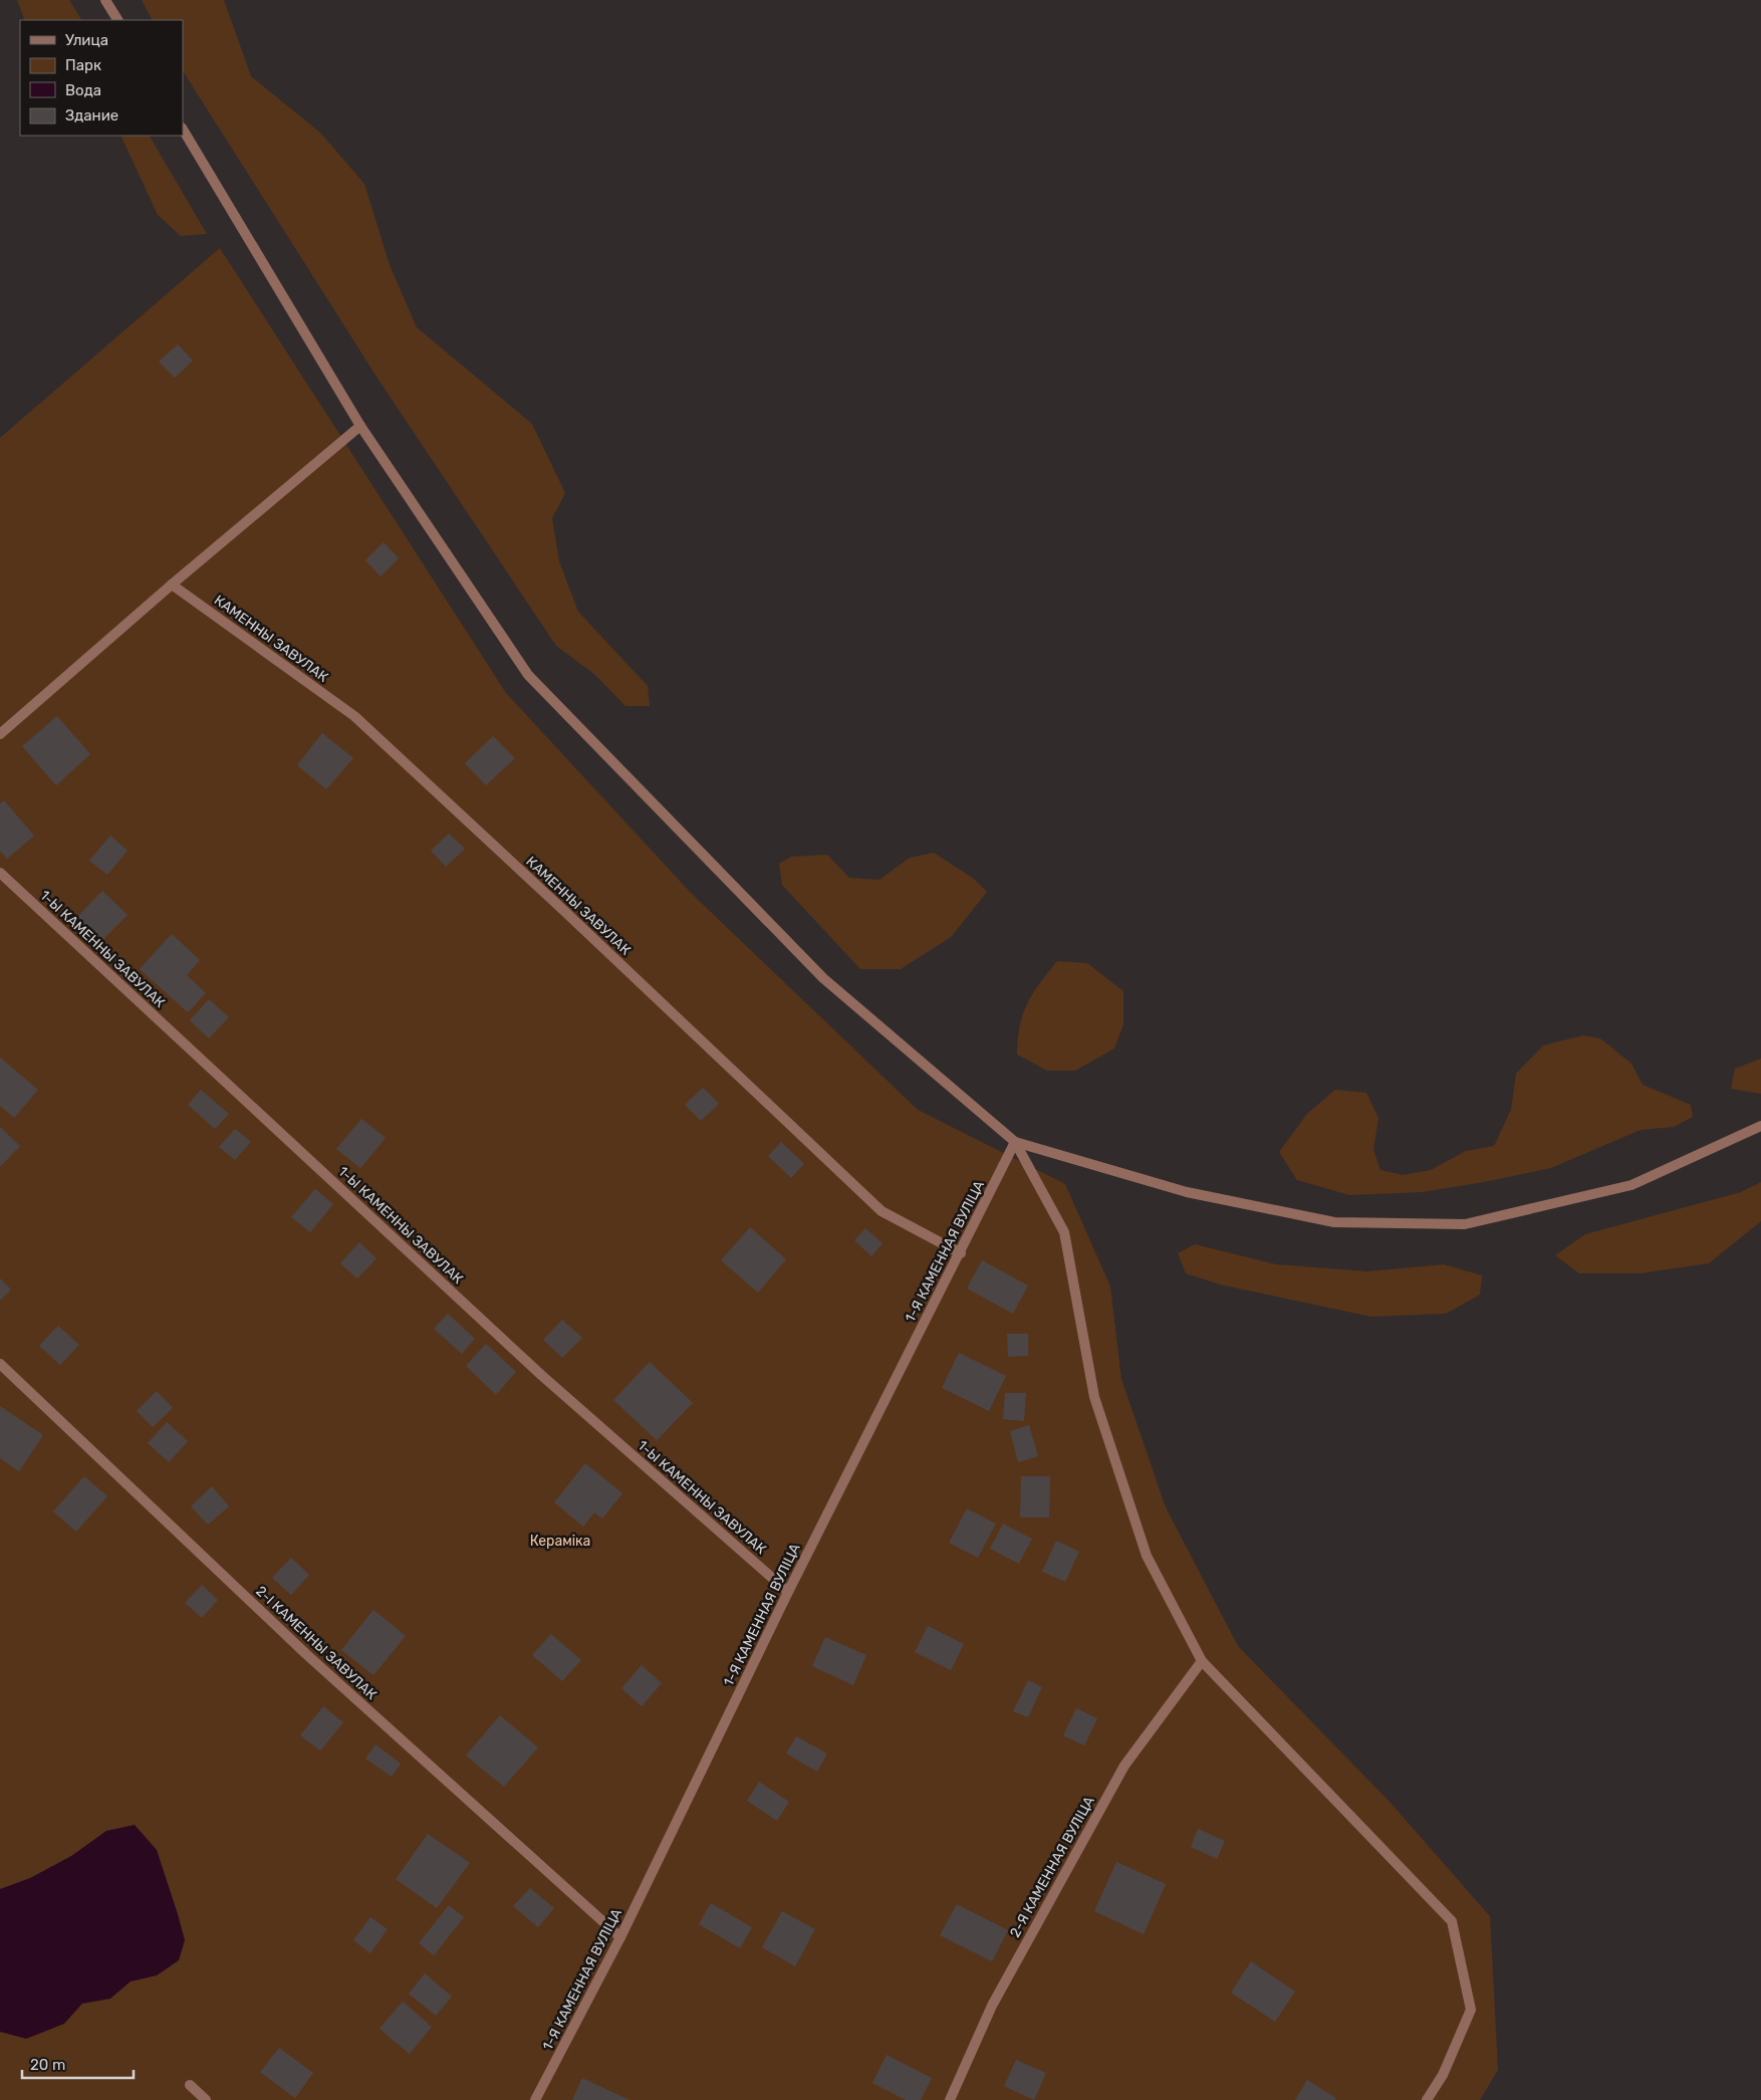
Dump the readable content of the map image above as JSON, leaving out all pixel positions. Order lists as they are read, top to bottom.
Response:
{
  "streets": {
    "street": [
      "КАМЕННЫ ЗАВУЛАК",
      "1-Ы КАМЕННЫ ЗАВУЛАК",
      "1-Я КАМЕННАЯ ВУЛІЦА",
      "2-І КАМЕННЫ ЗАВУЛАК",
      "2-Я КАМЕННАЯ ВУЛІЦА"
    ]
  },
  "crossings": [
    ["КАМЕННЫ ЗАВУЛАК", "1-Я КАМЕННАЯ ВУЛІЦА"],
    ["1-Ы КАМЕННЫ ЗАВУЛАК", "1-Я КАМЕННАЯ ВУЛІЦА"],
    ["1-Я КАМЕННАЯ ВУЛІЦА", "2-І КАМЕННЫ ЗАВУЛАК"]
  ],
  "parks": ["Кераміка"],
  "legend": [
    "Улица",
    "Парк",
    "Вода",
    "Здание"
  ],
  "scale_bar": "20 m"
}
